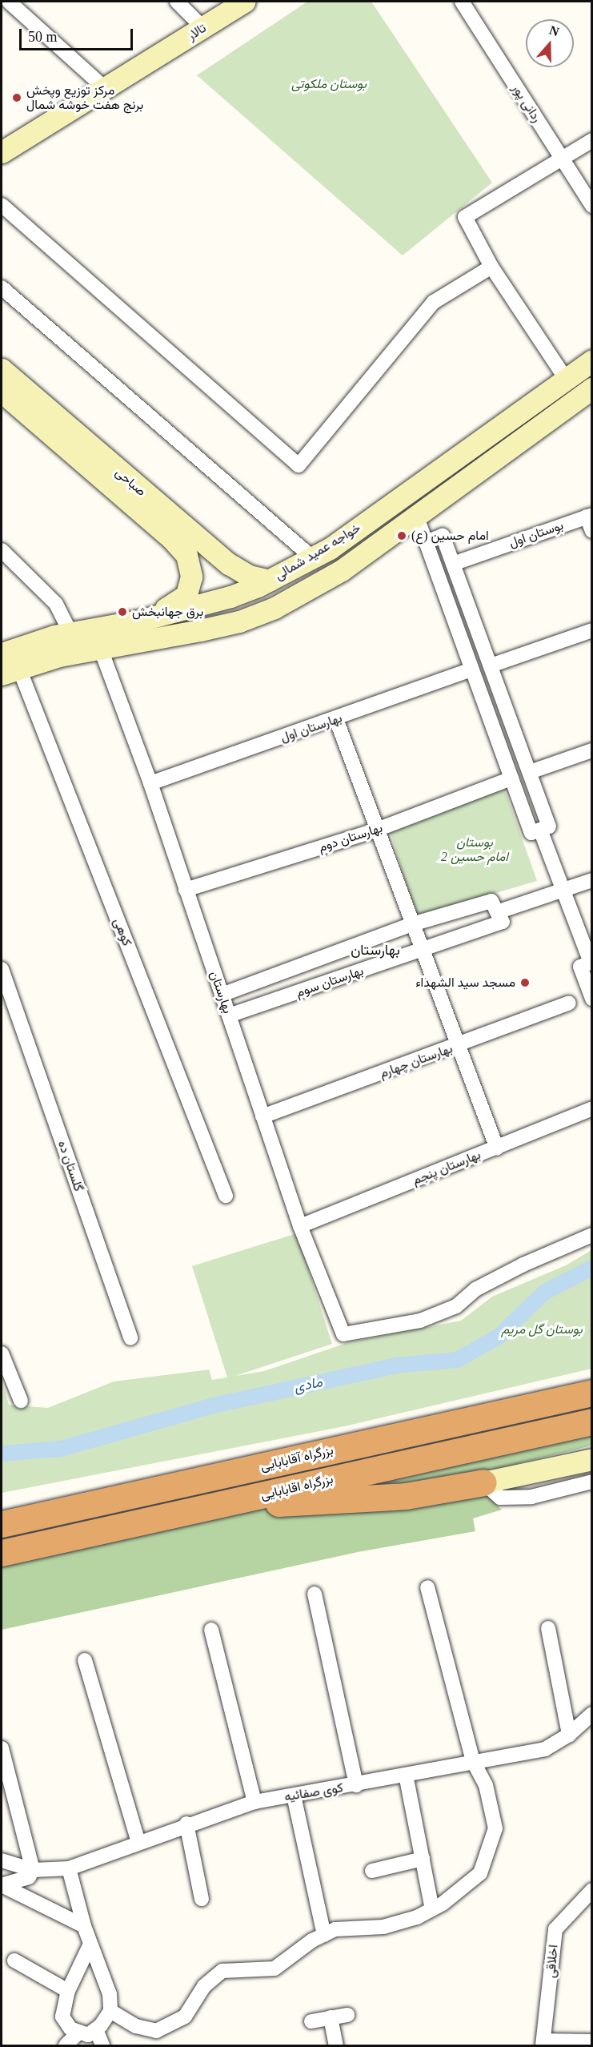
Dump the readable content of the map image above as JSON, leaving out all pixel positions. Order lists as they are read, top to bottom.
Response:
{
  "streets": {
    "highway": ["بزرگراه آقابابایی", "بزرگراه اقابابایی"],
    "main road": ["تالار", "صباحی", "خواجه عمید شمالی"],
    "street": [
      "ردانی پور",
      "بوستان اول",
      "بهارستان اول",
      "بهارستان دوم",
      "کوهی",
      "بهارستان سوم",
      "بهارستان",
      "بهارستان چهارم",
      "گلستان ده",
      "بهارستان پنجم",
      "کوی صفائیه",
      "اخلاقی"
    ]
  },
  "crossings": [
    ["صباحی", "خواجه عمید شمالی"],
    ["خواجه عمید شمالی", "کوهی"],
    ["خواجه عمید شمالی", "بهارستان"],
    ["بهارستان اول", "بهارستان"],
    ["بهارستان دوم", "بهارستان"],
    ["بهارستان سوم", "بهارستان"],
    ["بهارستان", "بهارستان چهارم"],
    ["بهارستان", "بهارستان پنجم"]
  ],
  "districts": ["بهارستان"],
  "water": ["مادی"],
  "parks": ["بوستان ملکوتی", "بوستان امام حسین 2", "بوستان گل مریم"],
  "places": [
    "مرکز توزیع وپخش برنج هفت خوشه شمال",
    "امام حسین (ع)",
    "برق جهانبخش",
    "مسجد سید الشهداء"
  ],
  "scale_bar": "50 m",
  "north": "top"
}
